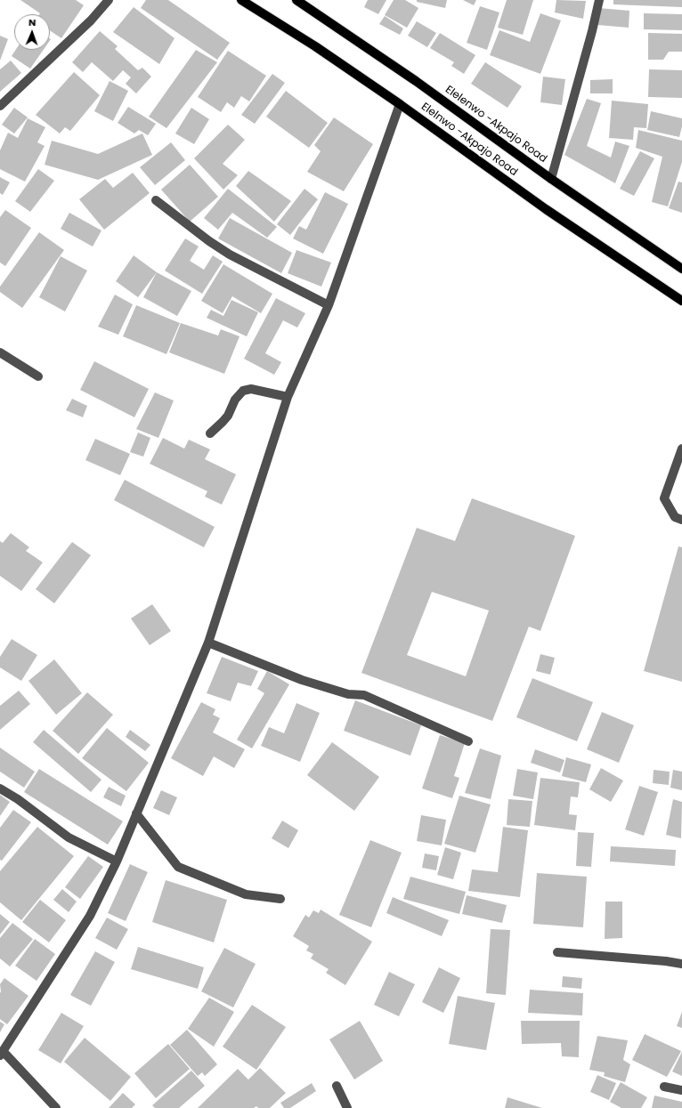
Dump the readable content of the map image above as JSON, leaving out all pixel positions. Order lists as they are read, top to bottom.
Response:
{
  "streets": {
    "main road": ["Elelenwo -Akpajo Road", "Elelnwo -Akpajo Road"]
  },
  "north": "top"
}
